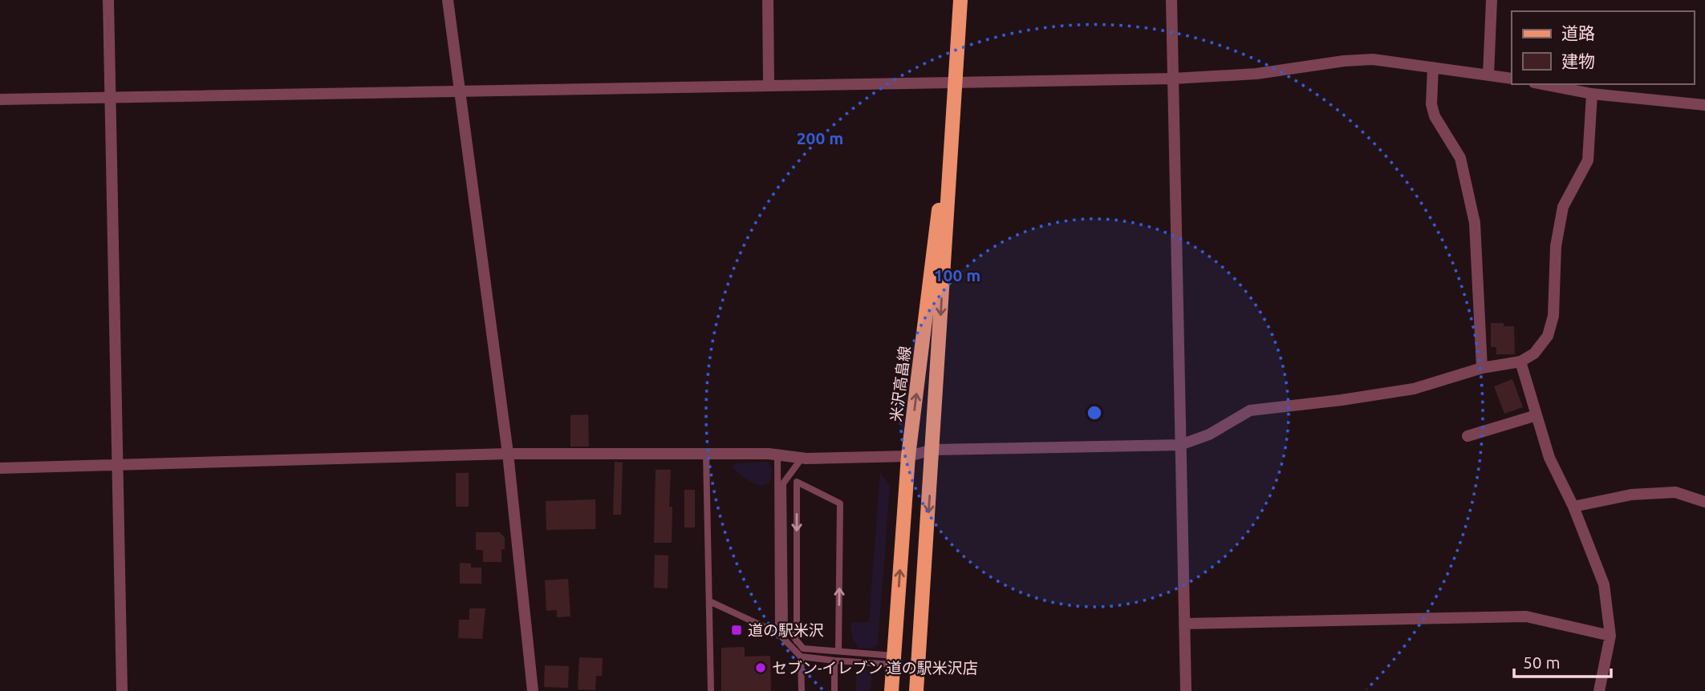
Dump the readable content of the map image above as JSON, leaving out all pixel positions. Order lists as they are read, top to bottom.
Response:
{
  "streets": {
    "main road": ["米沢高畠線"]
  },
  "places": {
    "transit": ["道の駅米沢"],
    "other": ["セブン-イレブン 道の駅米沢店"]
  },
  "legend": ["道路", "建物"],
  "scale_bar": "50 m",
  "rings": ["200 m", "100 m"]
}
